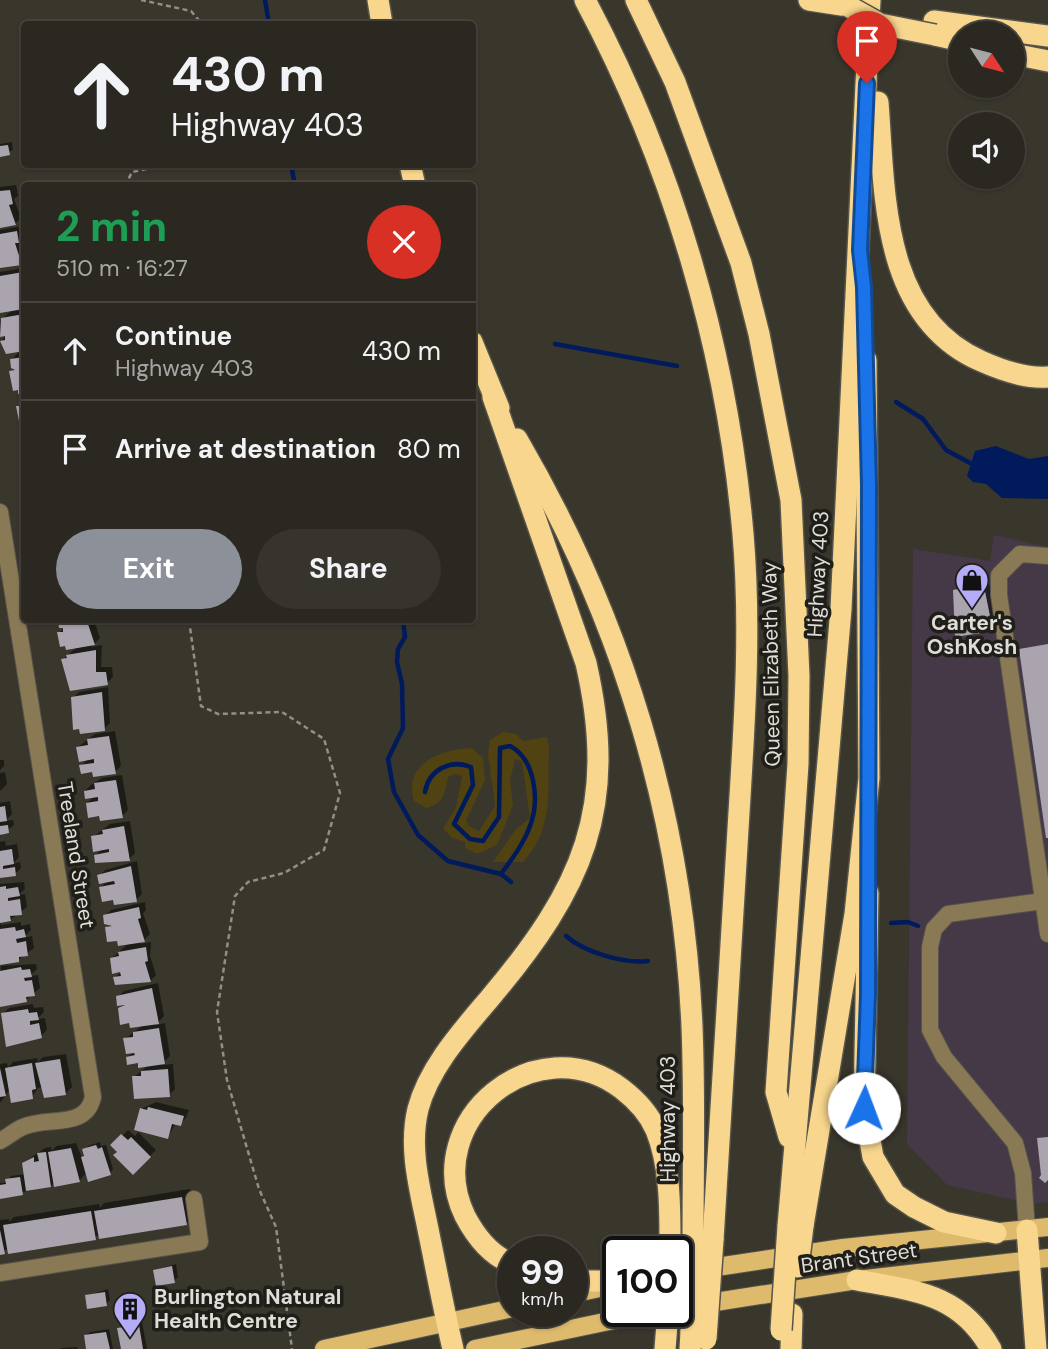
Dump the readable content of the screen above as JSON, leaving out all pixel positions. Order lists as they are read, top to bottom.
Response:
{
  "streets": {
    "highway": ["Highway 403", "Queen Elizabeth Way"],
    "main road": ["Brant Street"],
    "street": ["Treeland Street"]
  },
  "crossings": [
    ["Highway 403", "Queen Elizabeth Way"]
  ],
  "places": {
    "shop": ["Carter's OshKosh"],
    "building": ["Burlington Natural Health Centre"]
  },
  "north": "bottom right",
  "page": {
    "turn": ["430 m", "Highway 403"],
    "heading": ["2 min", "510 m · 16:27"],
    "list": [
      {
        "name": "Continue",
        "note": "Highway 403",
        "value": "430 m"
      },
      {
        "name": "Arrive at destination",
        "value": "80 m"
      }
    ],
    "buttons": ["Exit", "Share"],
    "speed": "99 km/h",
    "limit": "100"
  }
}
